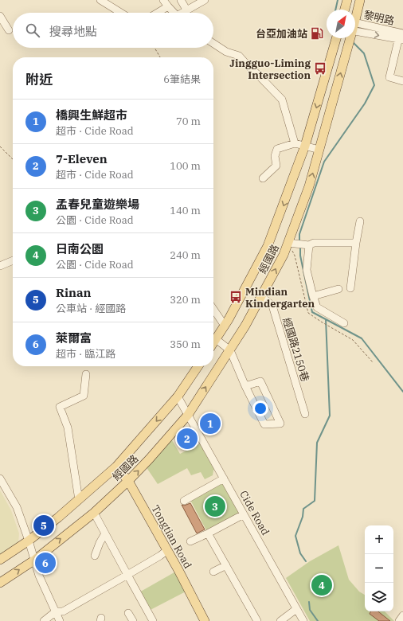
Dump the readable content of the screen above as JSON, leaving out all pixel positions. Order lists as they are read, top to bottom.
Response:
{
  "streets": {
    "main road": ["經國路", "Tongtian Road"],
    "street": ["黎明路", "經國路2150巷", "Cide Road"]
  },
  "crossings": [
    ["經國路", "經國路2150巷"],
    ["經國路", "Cide Road"],
    ["經國路", "Tongtian Road"]
  ],
  "places": {
    "fuel station": ["台亞加油站"],
    "bus stop": ["Jingguo-Liming Intersection", "Mindian Kindergarten"]
  },
  "north": "top right",
  "page": {
    "search": "搜尋地點",
    "heading": ["附近", "6筆結果"],
    "list": [
      {
        "mark": "1",
        "name": "橋興生鮮超市",
        "note": "超市 · Cide Road",
        "value": "70 m"
      },
      {
        "mark": "2",
        "name": "7-Eleven",
        "note": "超市 · Cide Road",
        "value": "100 m"
      },
      {
        "mark": "3",
        "name": "孟春兒童遊樂場",
        "note": "公園 · Cide Road",
        "value": "140 m"
      },
      {
        "mark": "4",
        "name": "日南公園",
        "note": "公園 · Cide Road",
        "value": "240 m"
      },
      {
        "mark": "5",
        "name": "Rinan",
        "note": "公車站 · 經國路",
        "value": "320 m"
      },
      {
        "mark": "6",
        "name": "萊爾富",
        "note": "超市 · 臨江路",
        "value": "350 m"
      }
    ],
    "pins": [
      "1",
      "2",
      "3",
      "5",
      "6",
      "4"
    ],
    "map_buttons": ["+", "−"]
  }
}
